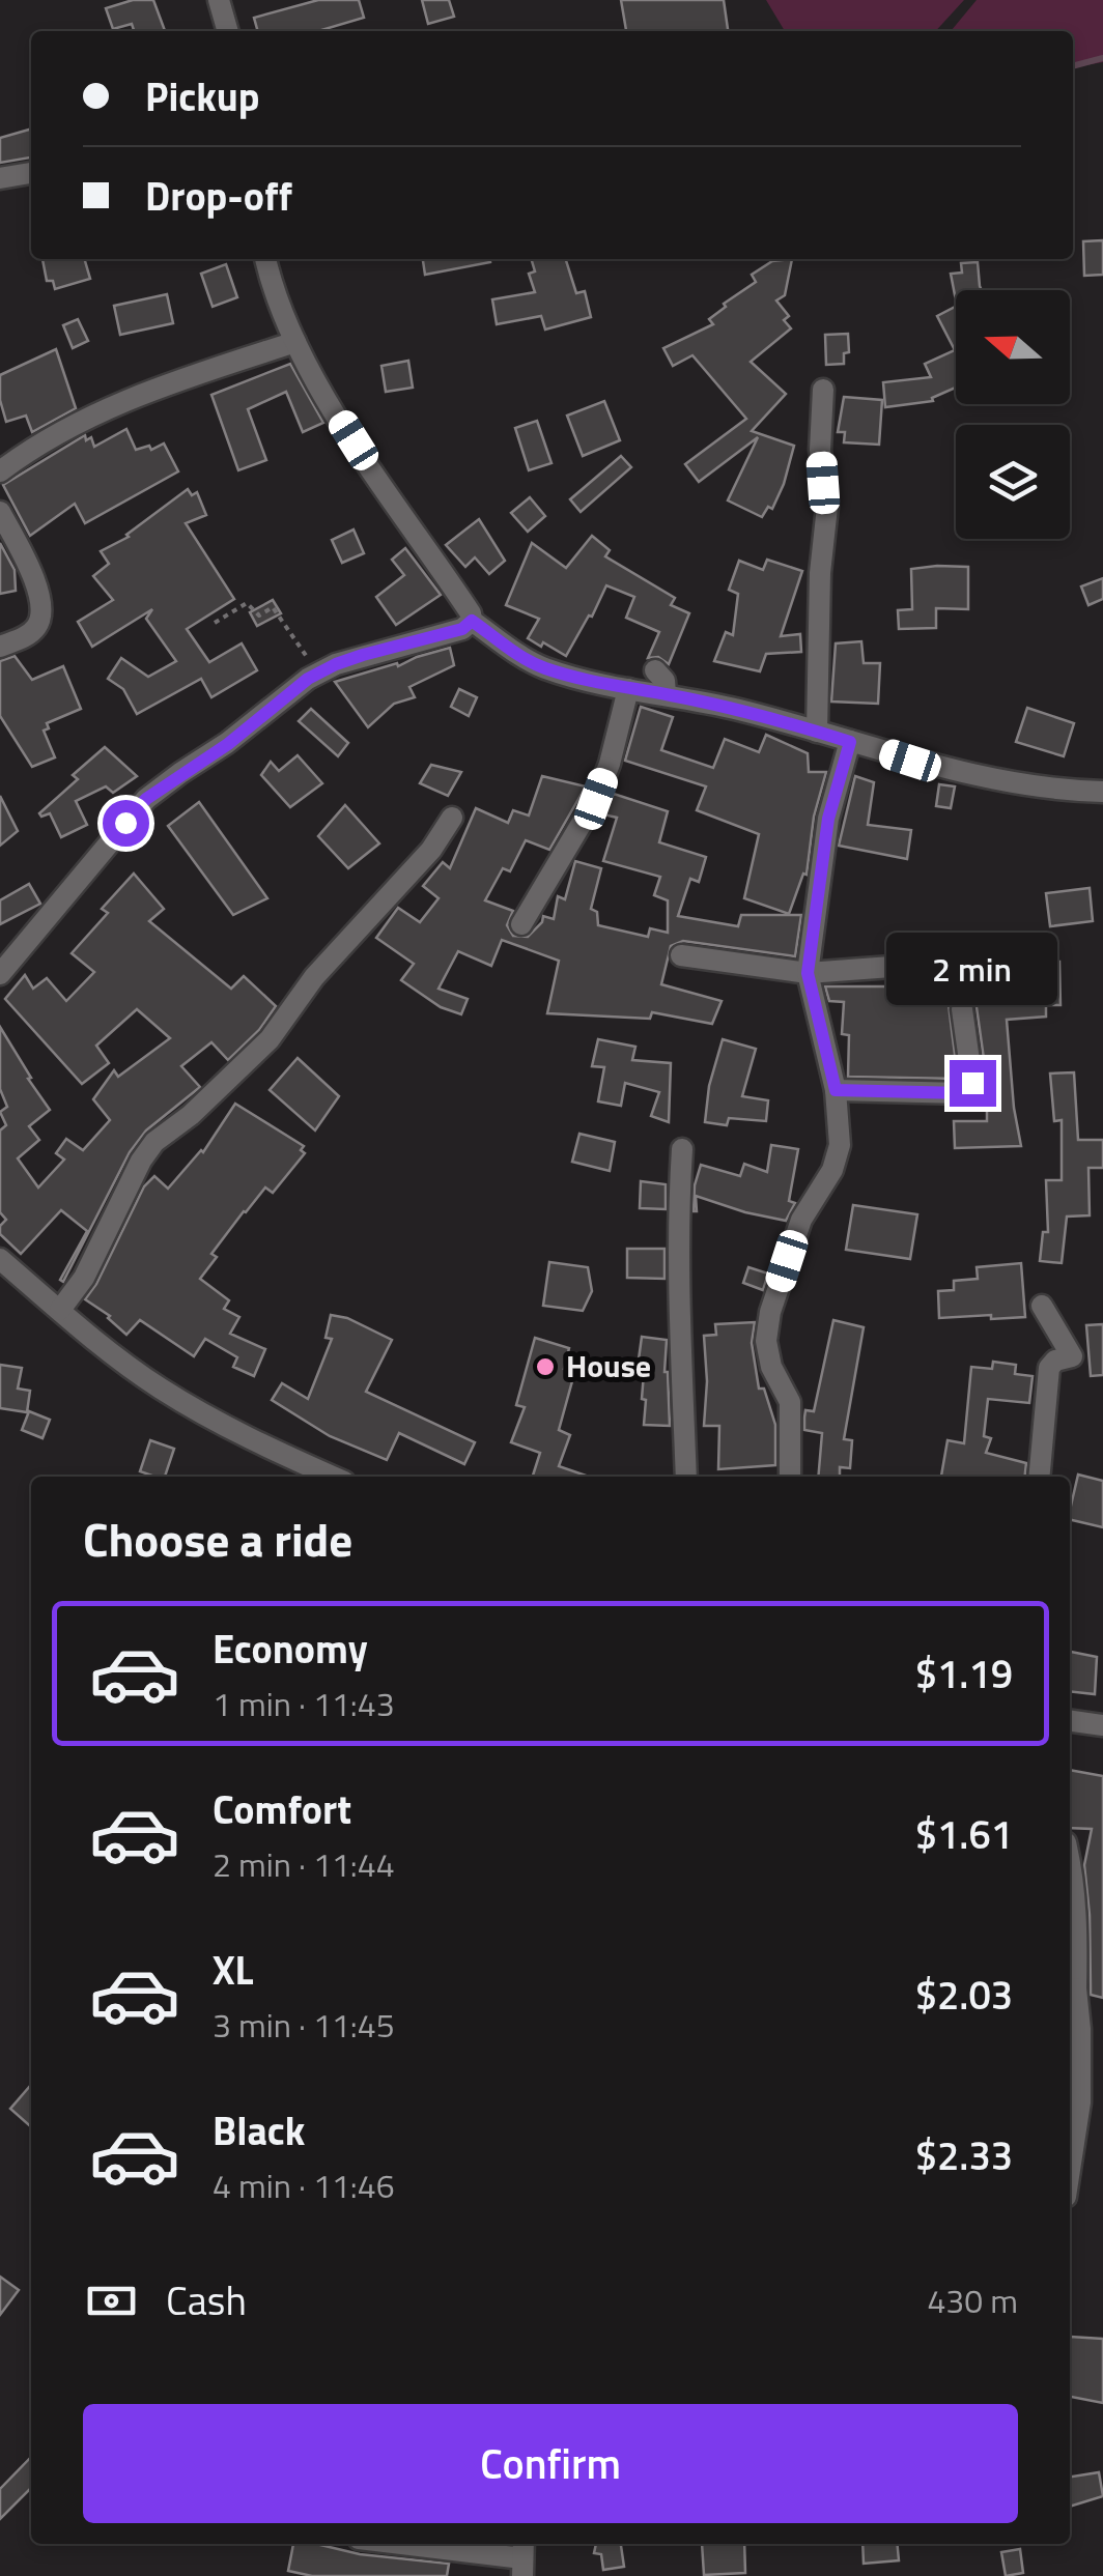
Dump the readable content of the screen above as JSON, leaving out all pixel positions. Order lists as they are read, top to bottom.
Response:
{
  "places": ["House"],
  "north": "left",
  "page": {
    "banner": ["Pickup", "Drop-off"],
    "bubble": "2 min",
    "heading": "Choose a ride",
    "list": [
      {
        "name": "Economy",
        "note": "1 min · 11:43",
        "value": "$1.19"
      },
      {
        "name": "Comfort",
        "note": "2 min · 11:44",
        "value": "$1.61"
      },
      {
        "name": "XL",
        "note": "3 min · 11:45",
        "value": "$2.03"
      },
      {
        "name": "Black",
        "note": "4 min · 11:46",
        "value": "$2.33"
      }
    ],
    "pay": ["Cash", "430 m"],
    "buttons": "Confirm"
  }
}
